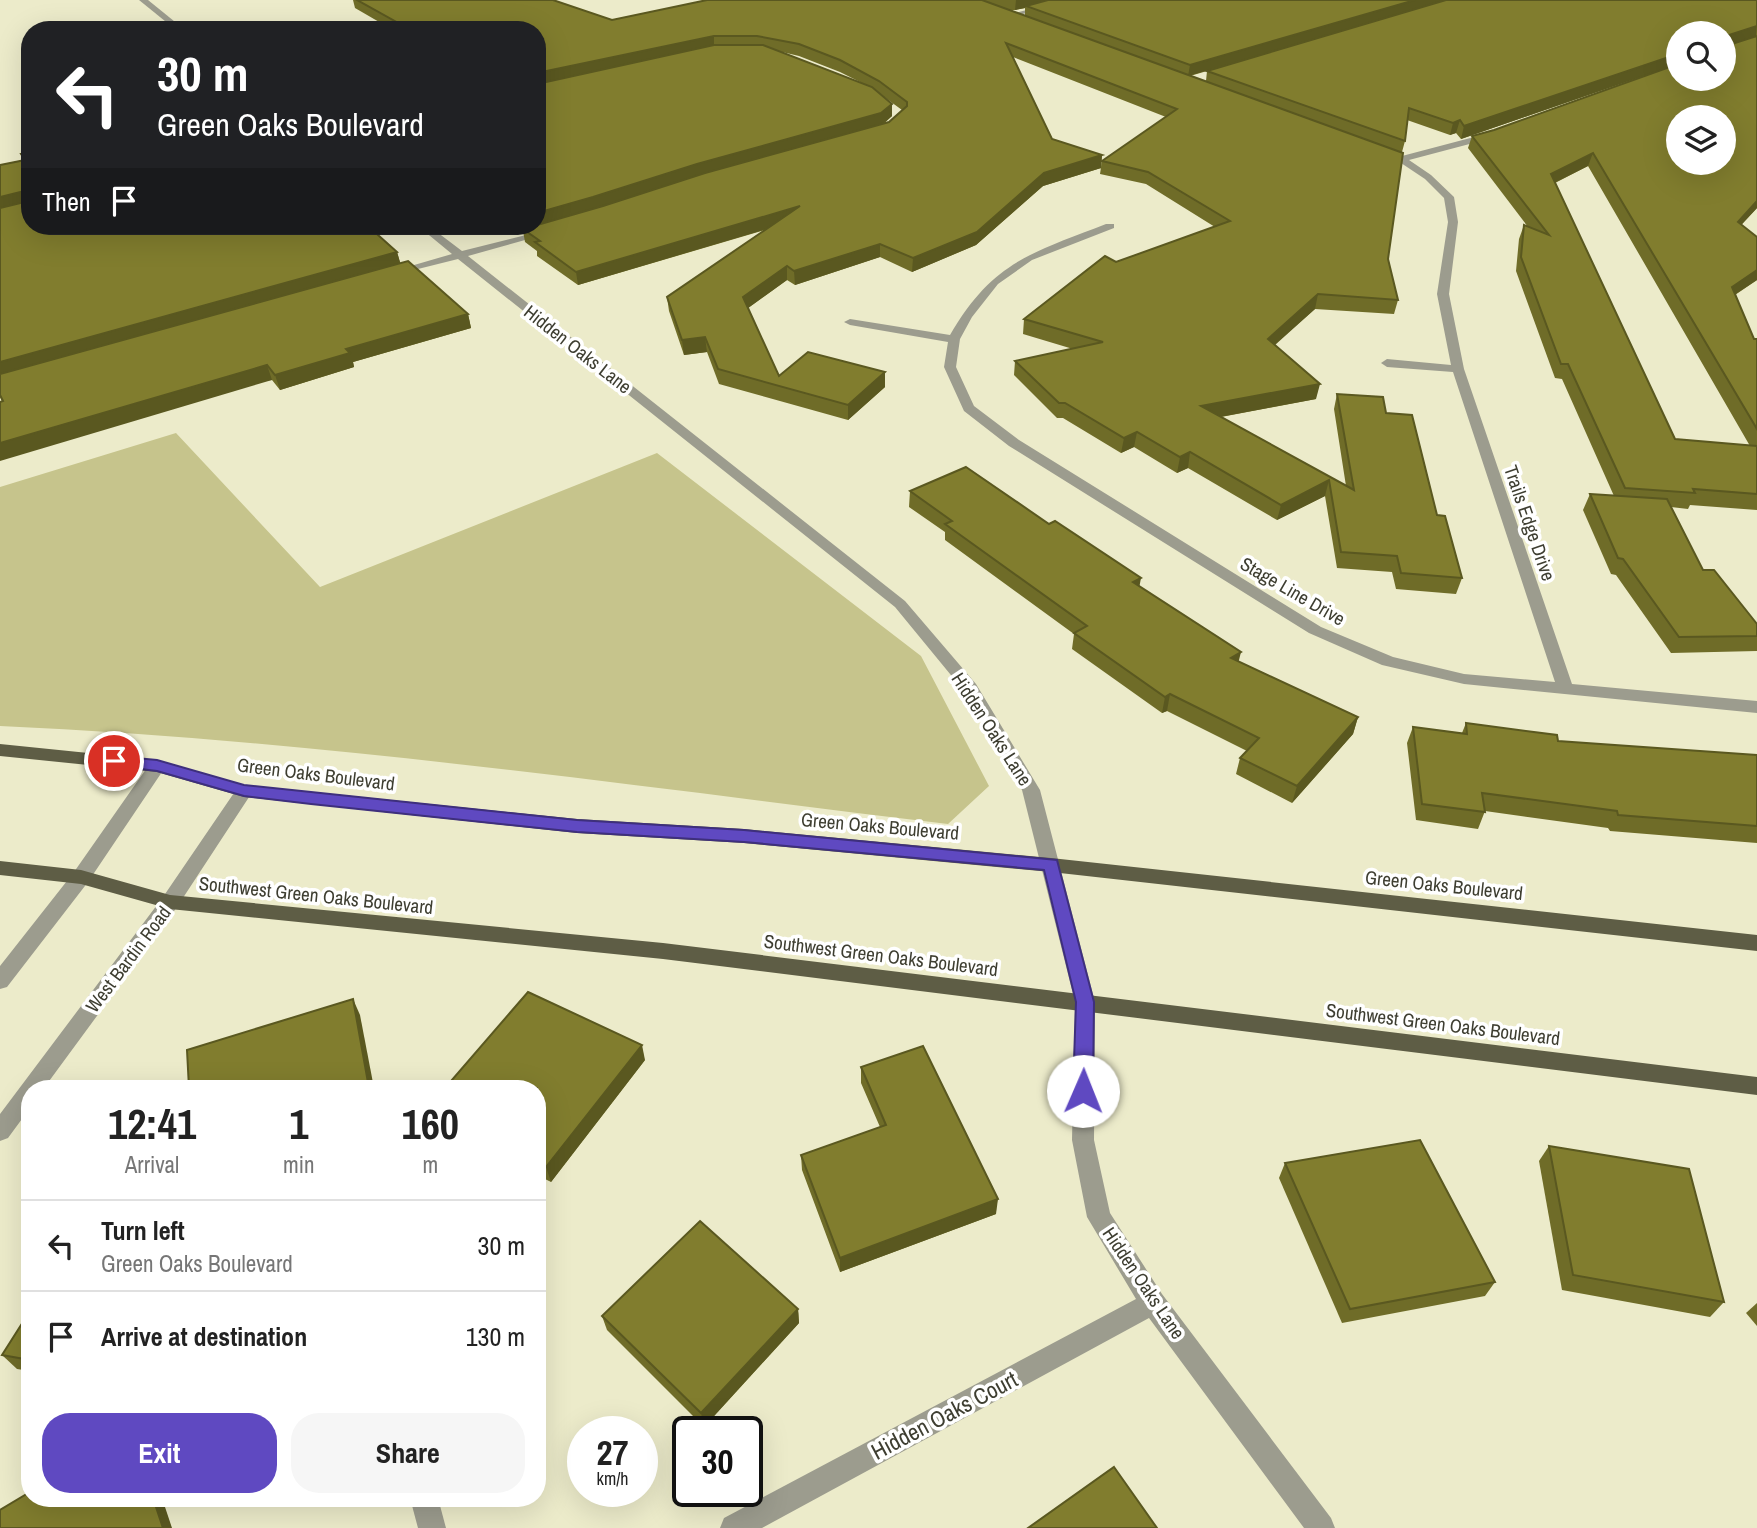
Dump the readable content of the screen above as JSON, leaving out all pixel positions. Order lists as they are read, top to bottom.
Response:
{
  "streets": {
    "main road": ["Green Oaks Boulevard", "Southwest Green Oaks Boulevard"],
    "street": [
      "Hidden Oaks Lane",
      "Trails Edge Drive",
      "Stage Line Drive",
      "West Bardin Road",
      "Hidden Oaks Court"
    ]
  },
  "crossings": [
    ["Hidden Oaks Lane", "Green Oaks Boulevard"],
    ["Hidden Oaks Lane", "Southwest Green Oaks Boulevard"],
    ["Hidden Oaks Lane", "Hidden Oaks Court"],
    ["Trails Edge Drive", "Stage Line Drive"],
    ["Green Oaks Boulevard", "West Bardin Road"],
    ["Southwest Green Oaks Boulevard", "West Bardin Road"]
  ],
  "page": {
    "turn": ["30 m", "Green Oaks Boulevard"],
    "then": "Then",
    "eta": [
      "12:41",
      "Arrival",
      "1",
      "min",
      "160",
      "m"
    ],
    "list": [
      {
        "name": "Turn left",
        "note": "Green Oaks Boulevard",
        "value": "30 m"
      },
      {
        "name": "Arrive at destination",
        "value": "130 m"
      }
    ],
    "buttons": ["Exit", "Share"],
    "speed": "27 km/h",
    "limit": "30"
  }
}
